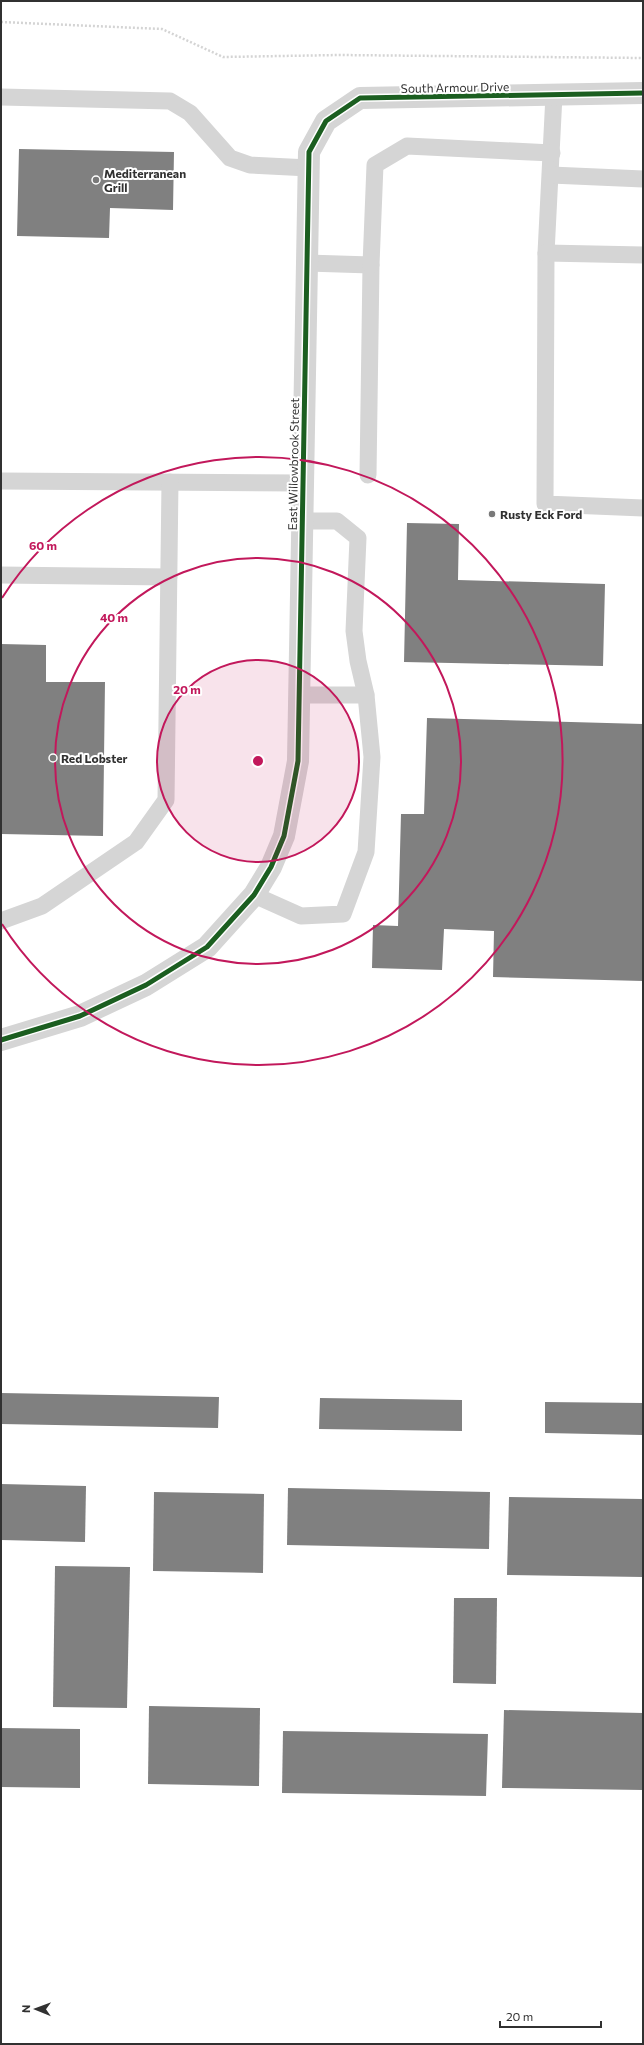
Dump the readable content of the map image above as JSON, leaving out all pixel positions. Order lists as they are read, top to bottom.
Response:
{
  "streets": {
    "street": ["South Armour Drive", "East Willowbrook Street"]
  },
  "crossings": [
    ["South Armour Drive", "East Willowbrook Street"]
  ],
  "places": ["Mediterranean Grill", "Rusty Eck Ford", "Red Lobster"],
  "scale_bar": "20 m",
  "north": "left",
  "rings": ["60 m", "40 m", "20 m"]
}
